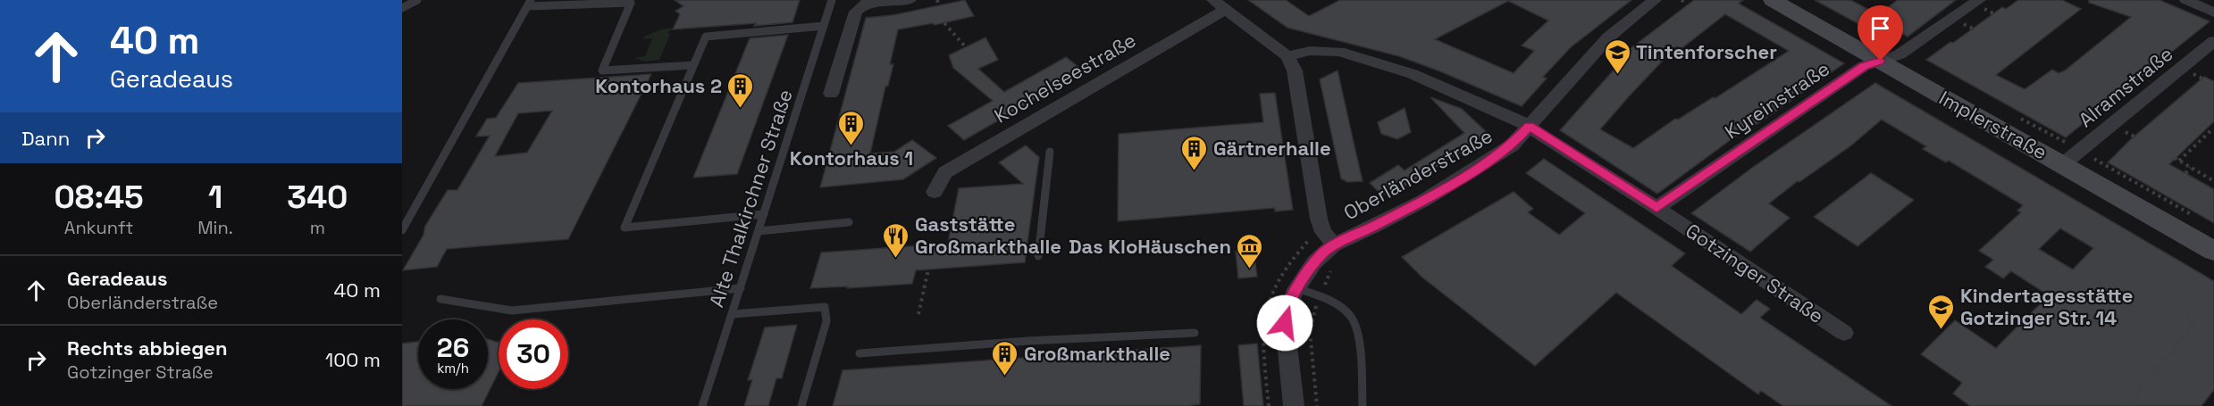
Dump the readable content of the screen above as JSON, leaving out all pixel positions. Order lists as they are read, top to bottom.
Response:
{
  "streets": {
    "main road": ["Implerstraße"],
    "street": [
      "Kochelseestraße",
      "Alramstraße",
      "Kyreinstraße",
      "Oberländerstraße",
      "Gotzinger Straße"
    ],
    "lane": ["Alte Thalkirchner Straße"]
  },
  "crossings": [
    ["Alramstraße", "Implerstraße"],
    ["Kyreinstraße", "Implerstraße"],
    ["Kyreinstraße", "Gotzinger Straße"],
    ["Oberländerstraße", "Gotzinger Straße"]
  ],
  "places": {
    "school or university": ["Tintenforscher", "Kindertagesstätte Gotzinger Str. 14"],
    "building": [
      "Kontorhaus 2",
      "Kontorhaus 1",
      "Gärtnerhalle",
      "Großmarkthalle"
    ],
    "restaurant": ["Gaststätte Großmarkthalle"],
    "museum": ["Das KloHäuschen"]
  },
  "page": {
    "turn": ["40 m", "Geradeaus"],
    "then": "Dann",
    "eta": [
      "08:45",
      "Ankunft",
      "1",
      "Min.",
      "340",
      "m"
    ],
    "list": [
      {
        "name": "Geradeaus",
        "note": "Oberländerstraße",
        "value": "40 m"
      },
      {
        "name": "Rechts abbiegen",
        "note": "Gotzinger Straße",
        "value": "100 m"
      }
    ],
    "speed": "26 km/h",
    "limit": "30"
  }
}
